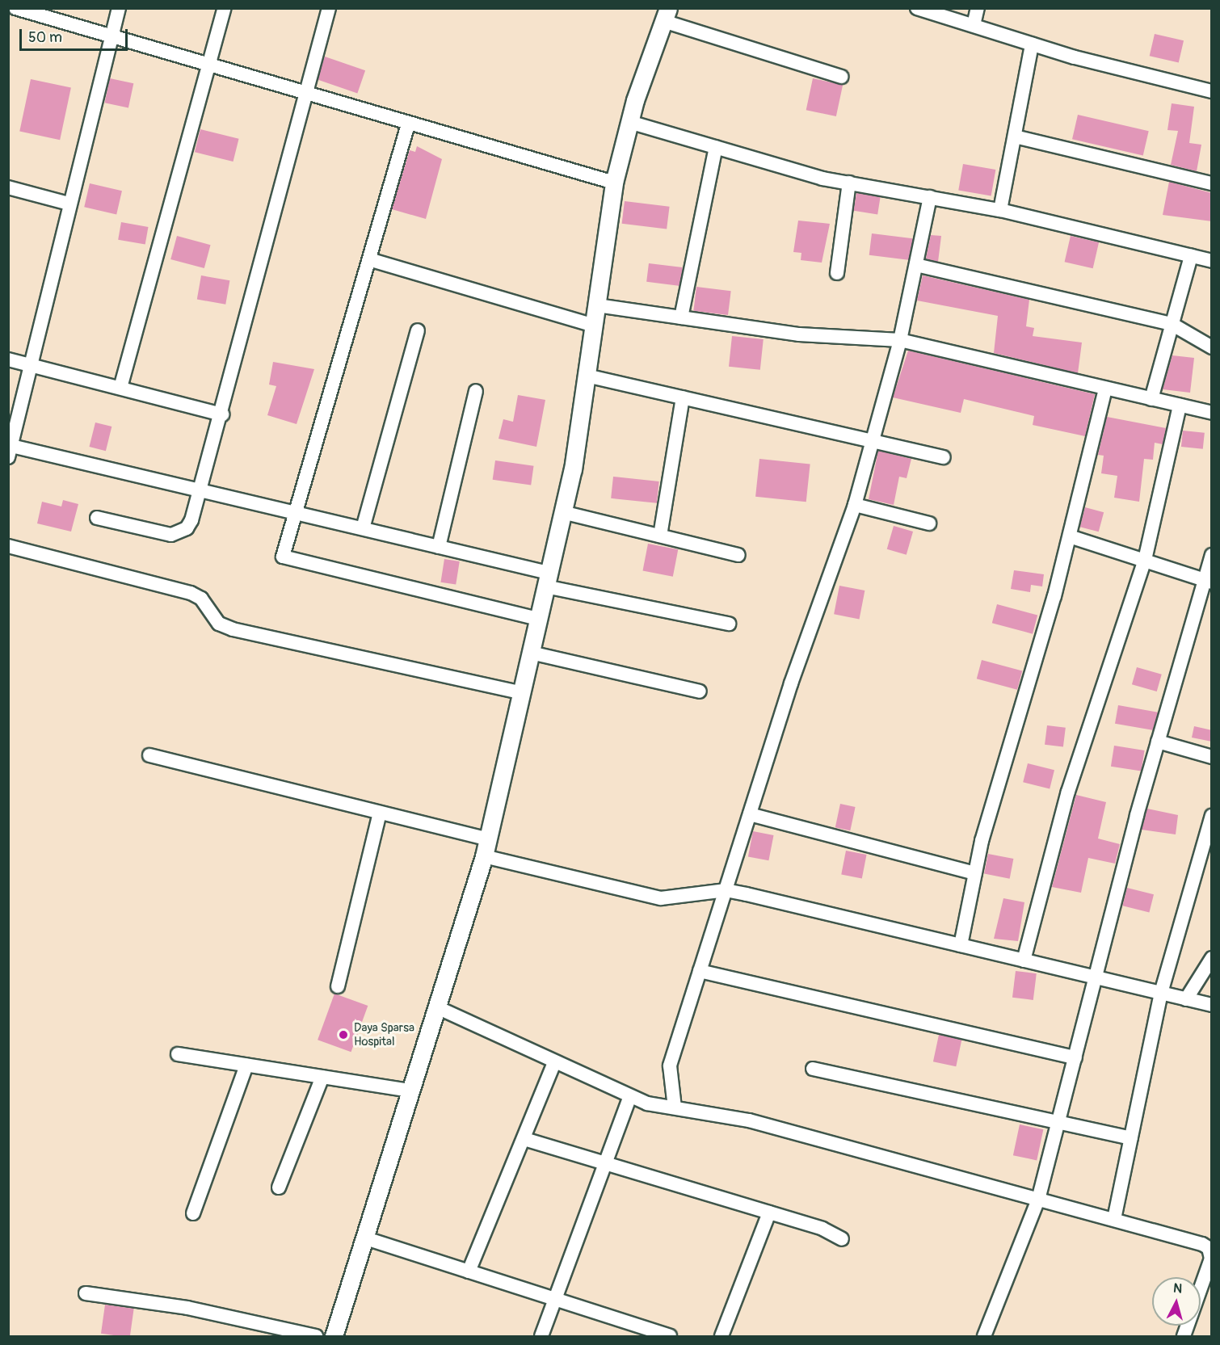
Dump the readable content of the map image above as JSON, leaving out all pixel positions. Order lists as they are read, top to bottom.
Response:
{
  "places": ["Daya Sparsa Hospital"],
  "scale_bar": "50 m",
  "north": "top"
}
